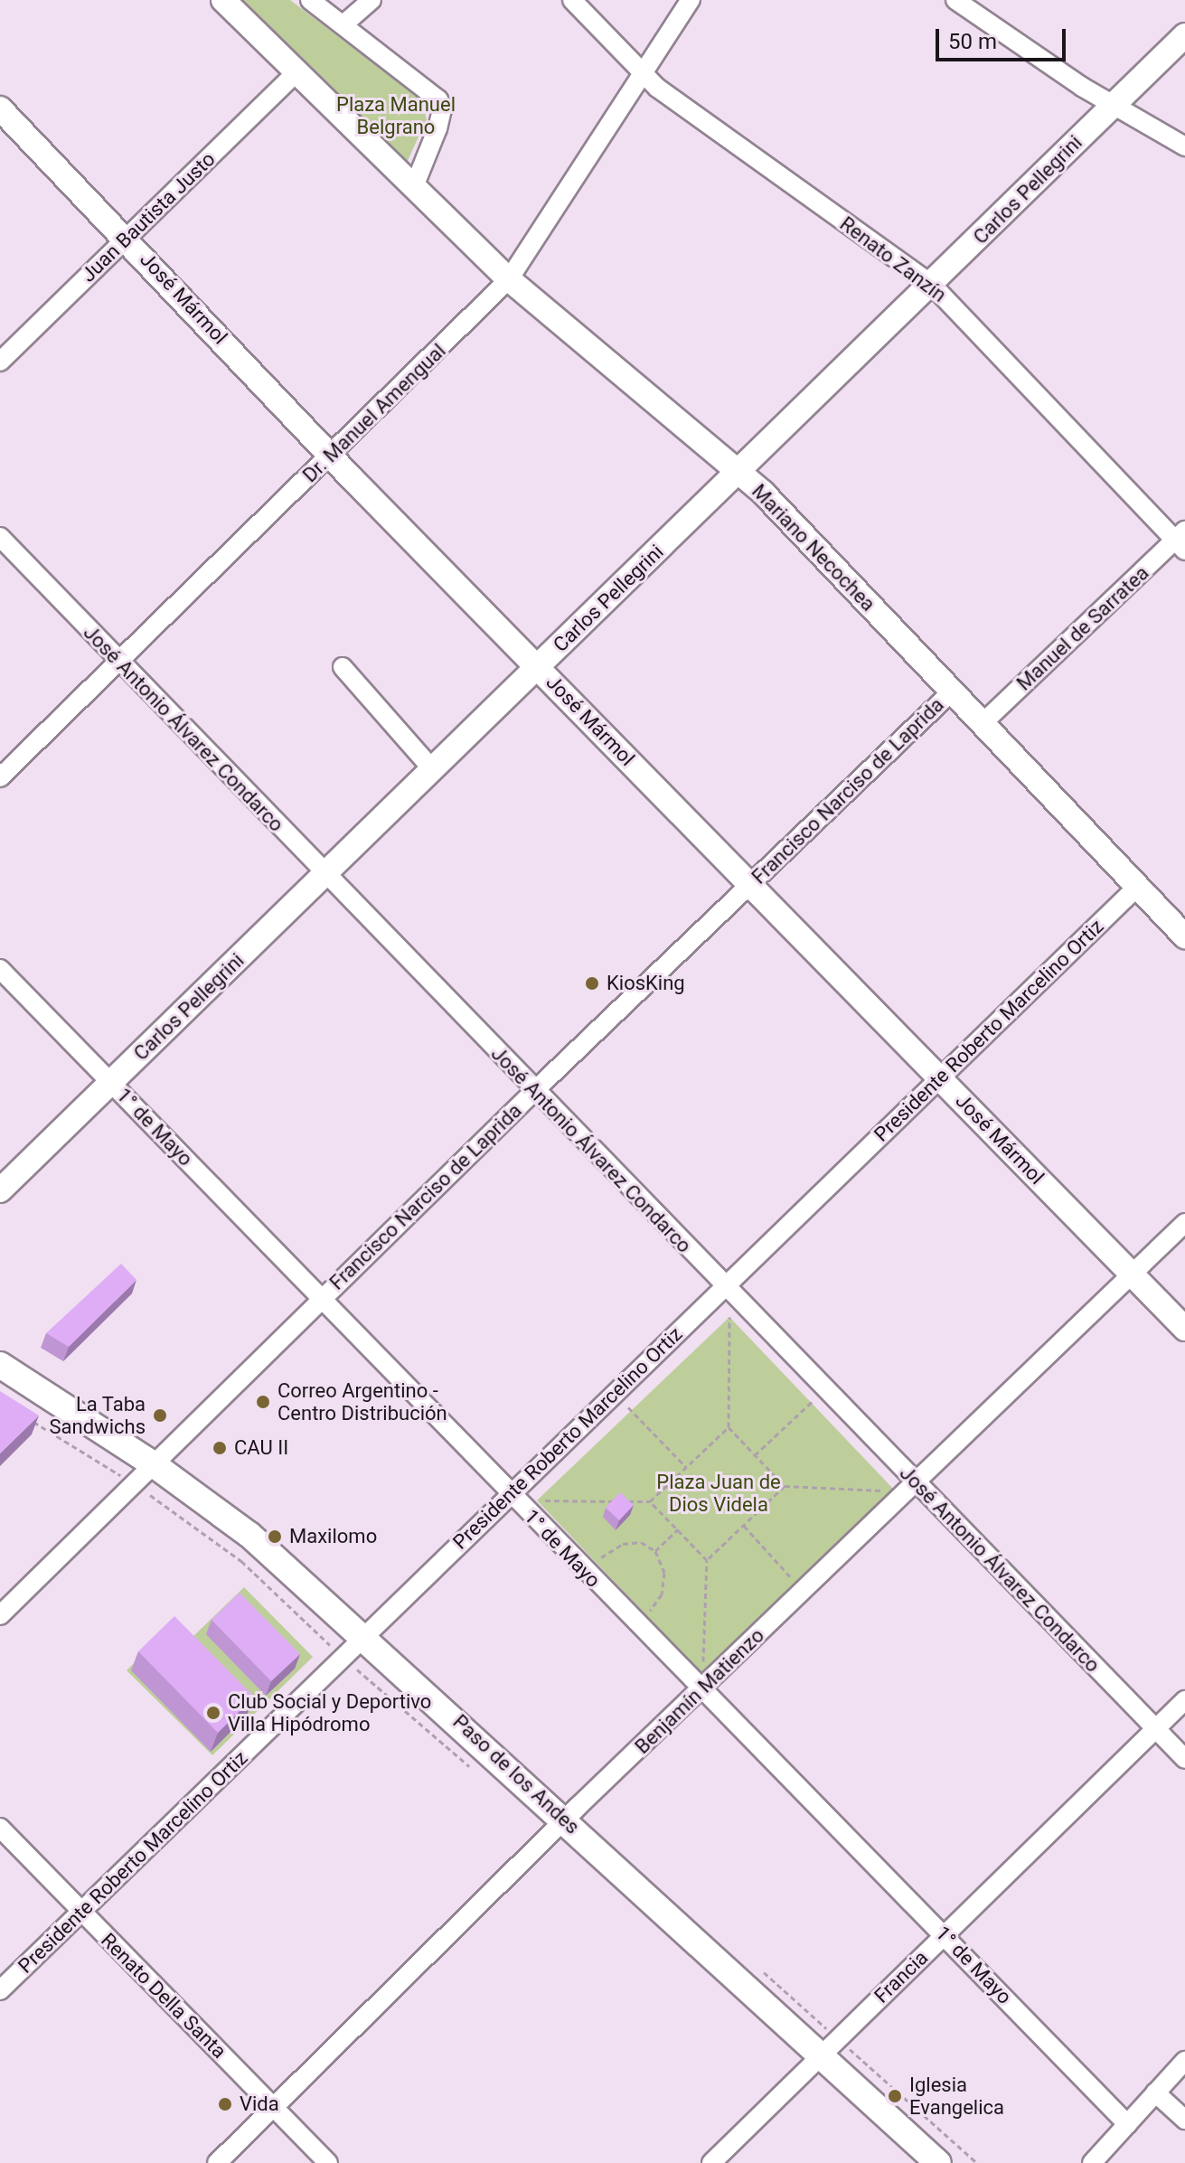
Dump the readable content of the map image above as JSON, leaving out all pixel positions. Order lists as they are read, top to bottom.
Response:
{
  "streets": {
    "main road": ["Paso de los Andes"],
    "street": [
      "Carlos Pellegrini",
      "Juan Bautista Justo",
      "Renato Zanzín",
      "José Mármol",
      "Dr. Manuel Amengual",
      "Mariano Necochea",
      "Manuel de Sarratea",
      "José Antonio Álvarez Condarco",
      "Francisco Narciso de Laprida",
      "Presidente Roberto Marcelino Ortiz",
      "1° de Mayo",
      "Benjamín Matienzo",
      "Francia",
      "Renato Della Santa"
    ]
  },
  "crossings": [
    ["Carlos Pellegrini", "Renato Zanzín"],
    ["Carlos Pellegrini", "José Mármol"],
    ["Carlos Pellegrini", "Mariano Necochea"],
    ["Carlos Pellegrini", "José Antonio Álvarez Condarco"],
    ["Carlos Pellegrini", "1° de Mayo"],
    ["Juan Bautista Justo", "José Mármol"],
    ["Juan Bautista Justo", "Mariano Necochea"],
    ["Renato Zanzín", "Dr. Manuel Amengual"],
    ["Renato Zanzín", "Manuel de Sarratea"],
    ["José Mármol", "Dr. Manuel Amengual"],
    ["José Mármol", "Francisco Narciso de Laprida"],
    ["José Mármol", "Presidente Roberto Marcelino Ortiz"],
    ["José Mármol", "Benjamín Matienzo"],
    ["Dr. Manuel Amengual", "Mariano Necochea"],
    ["Dr. Manuel Amengual", "José Antonio Álvarez Condarco"],
    ["Mariano Necochea", "Manuel de Sarratea"],
    ["Mariano Necochea", "Francisco Narciso de Laprida"],
    ["Mariano Necochea", "Presidente Roberto Marcelino Ortiz"],
    ["José Antonio Álvarez Condarco", "Francisco Narciso de Laprida"],
    ["José Antonio Álvarez Condarco", "Presidente Roberto Marcelino Ortiz"],
    ["José Antonio Álvarez Condarco", "Benjamín Matienzo"],
    ["José Antonio Álvarez Condarco", "Francia"],
    ["Francisco Narciso de Laprida", "1° de Mayo"],
    ["Francisco Narciso de Laprida", "Paso de los Andes"],
    ["Presidente Roberto Marcelino Ortiz", "1° de Mayo"],
    ["Presidente Roberto Marcelino Ortiz", "Paso de los Andes"],
    ["Presidente Roberto Marcelino Ortiz", "Renato Della Santa"],
    ["1° de Mayo", "Benjamín Matienzo"],
    ["1° de Mayo", "Francia"],
    ["Benjamín Matienzo", "Paso de los Andes"],
    ["Benjamín Matienzo", "Renato Della Santa"],
    ["Paso de los Andes", "Francia"]
  ],
  "parks": ["Plaza Manuel Belgrano", "Plaza Juan de Dios Videla"],
  "places": [
    "KiosKing",
    "Correo Argentino - Centro Distribución",
    "La Taba Sandwichs",
    "CAU II",
    "Maxilomo",
    "Club Social y Deportivo Villa Hipódromo",
    "Iglesia Evangelica",
    "Vida"
  ],
  "scale_bar": "50 m"
}
